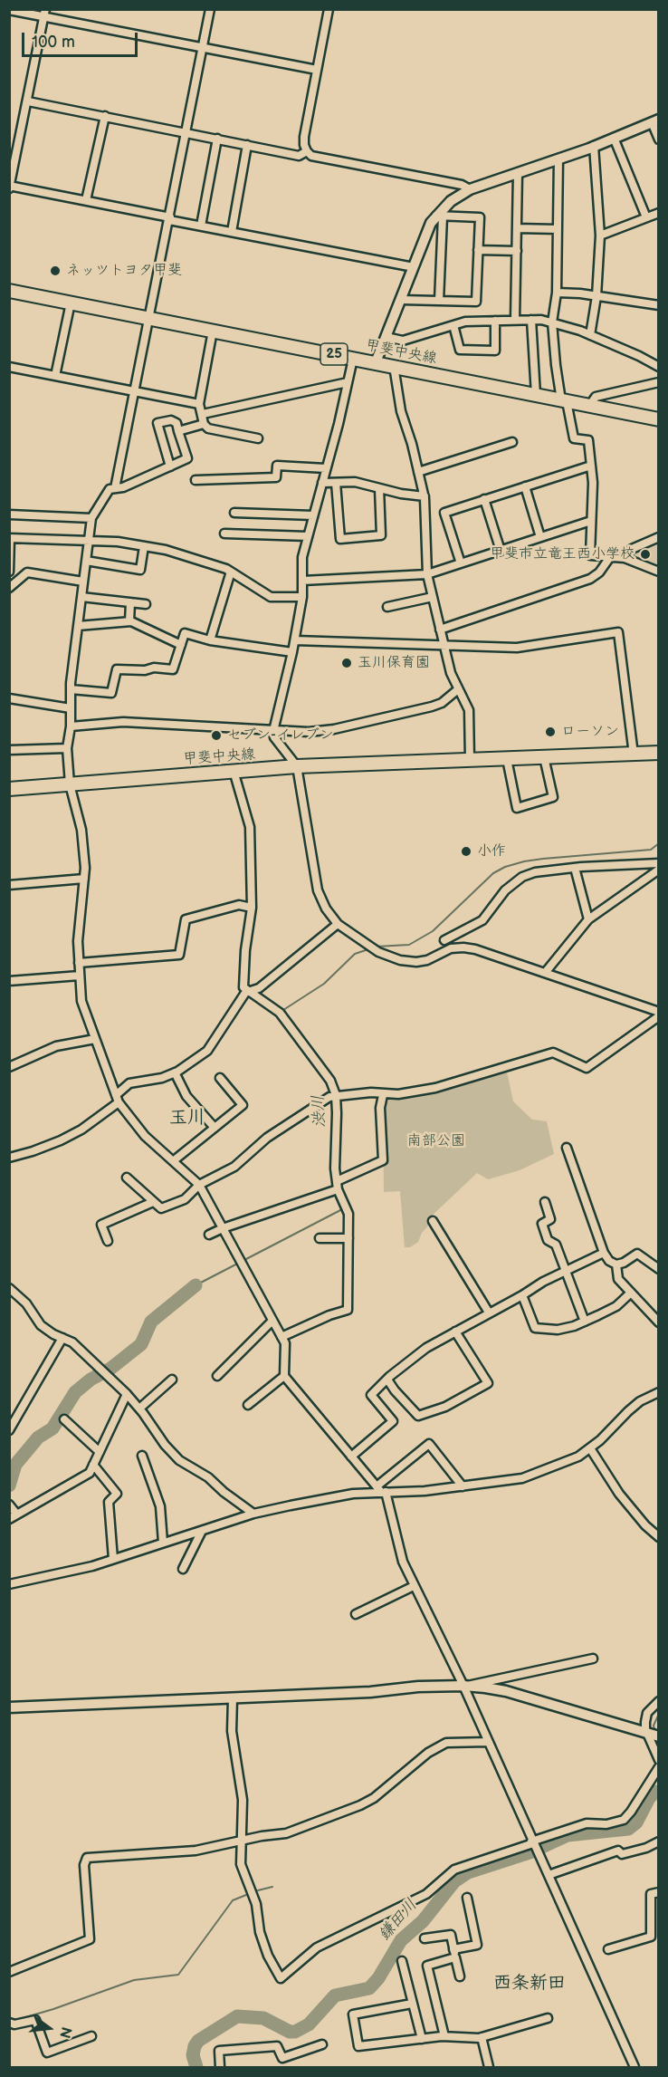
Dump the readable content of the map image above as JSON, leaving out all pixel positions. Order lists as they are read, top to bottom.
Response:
{
  "streets": {
    "main road": ["甲斐中央線", "25"]
  },
  "districts": ["玉川", "西条新田"],
  "water": ["渋川", "鎌田川"],
  "parks": ["南部公園"],
  "places": [
    "ネッツトヨタ甲斐",
    "甲斐市立竜王西小学校",
    "玉川保育園",
    "ローソン",
    "セブン-イレブン",
    "小作"
  ],
  "scale_bar": "100 m",
  "north": "right"
}
